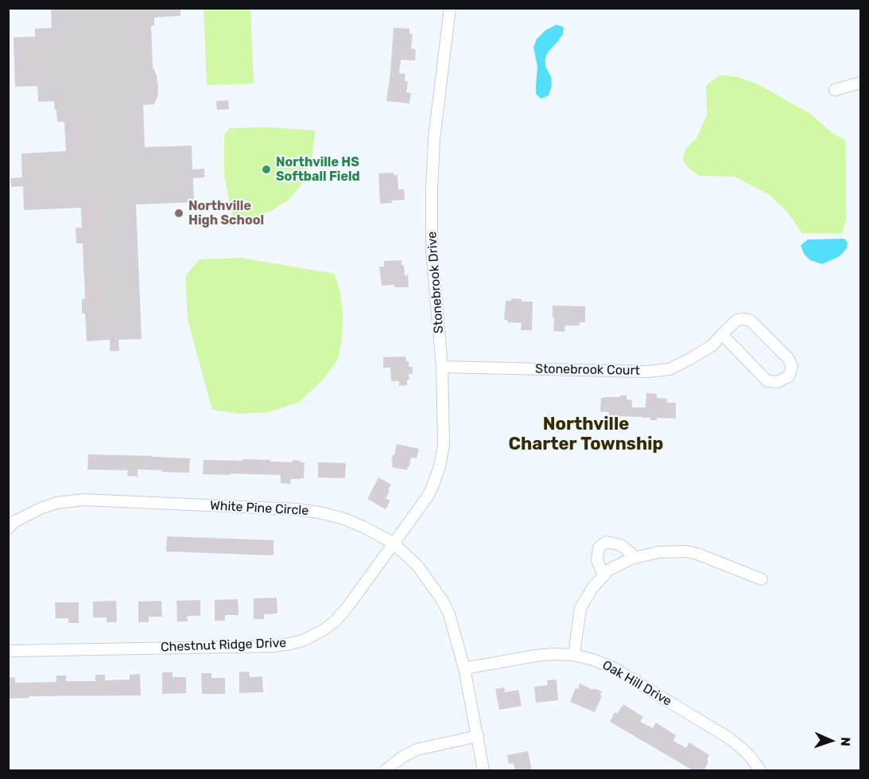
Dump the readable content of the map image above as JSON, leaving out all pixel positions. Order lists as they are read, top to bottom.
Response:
{
  "streets": {
    "street": [
      "Stonebrook Drive",
      "Stonebrook Court",
      "White Pine Circle",
      "Chestnut Ridge Drive",
      "Oak Hill Drive"
    ]
  },
  "crossings": [
    ["Stonebrook Drive", "Stonebrook Court"],
    ["Stonebrook Drive", "White Pine Circle"],
    ["Stonebrook Drive", "Chestnut Ridge Drive"],
    ["White Pine Circle", "Chestnut Ridge Drive"],
    ["White Pine Circle", "Oak Hill Drive"]
  ],
  "districts": ["Northville Charter Township"],
  "places": ["Northville HS Softball Field", "Northville High School"],
  "north": "right"
}
